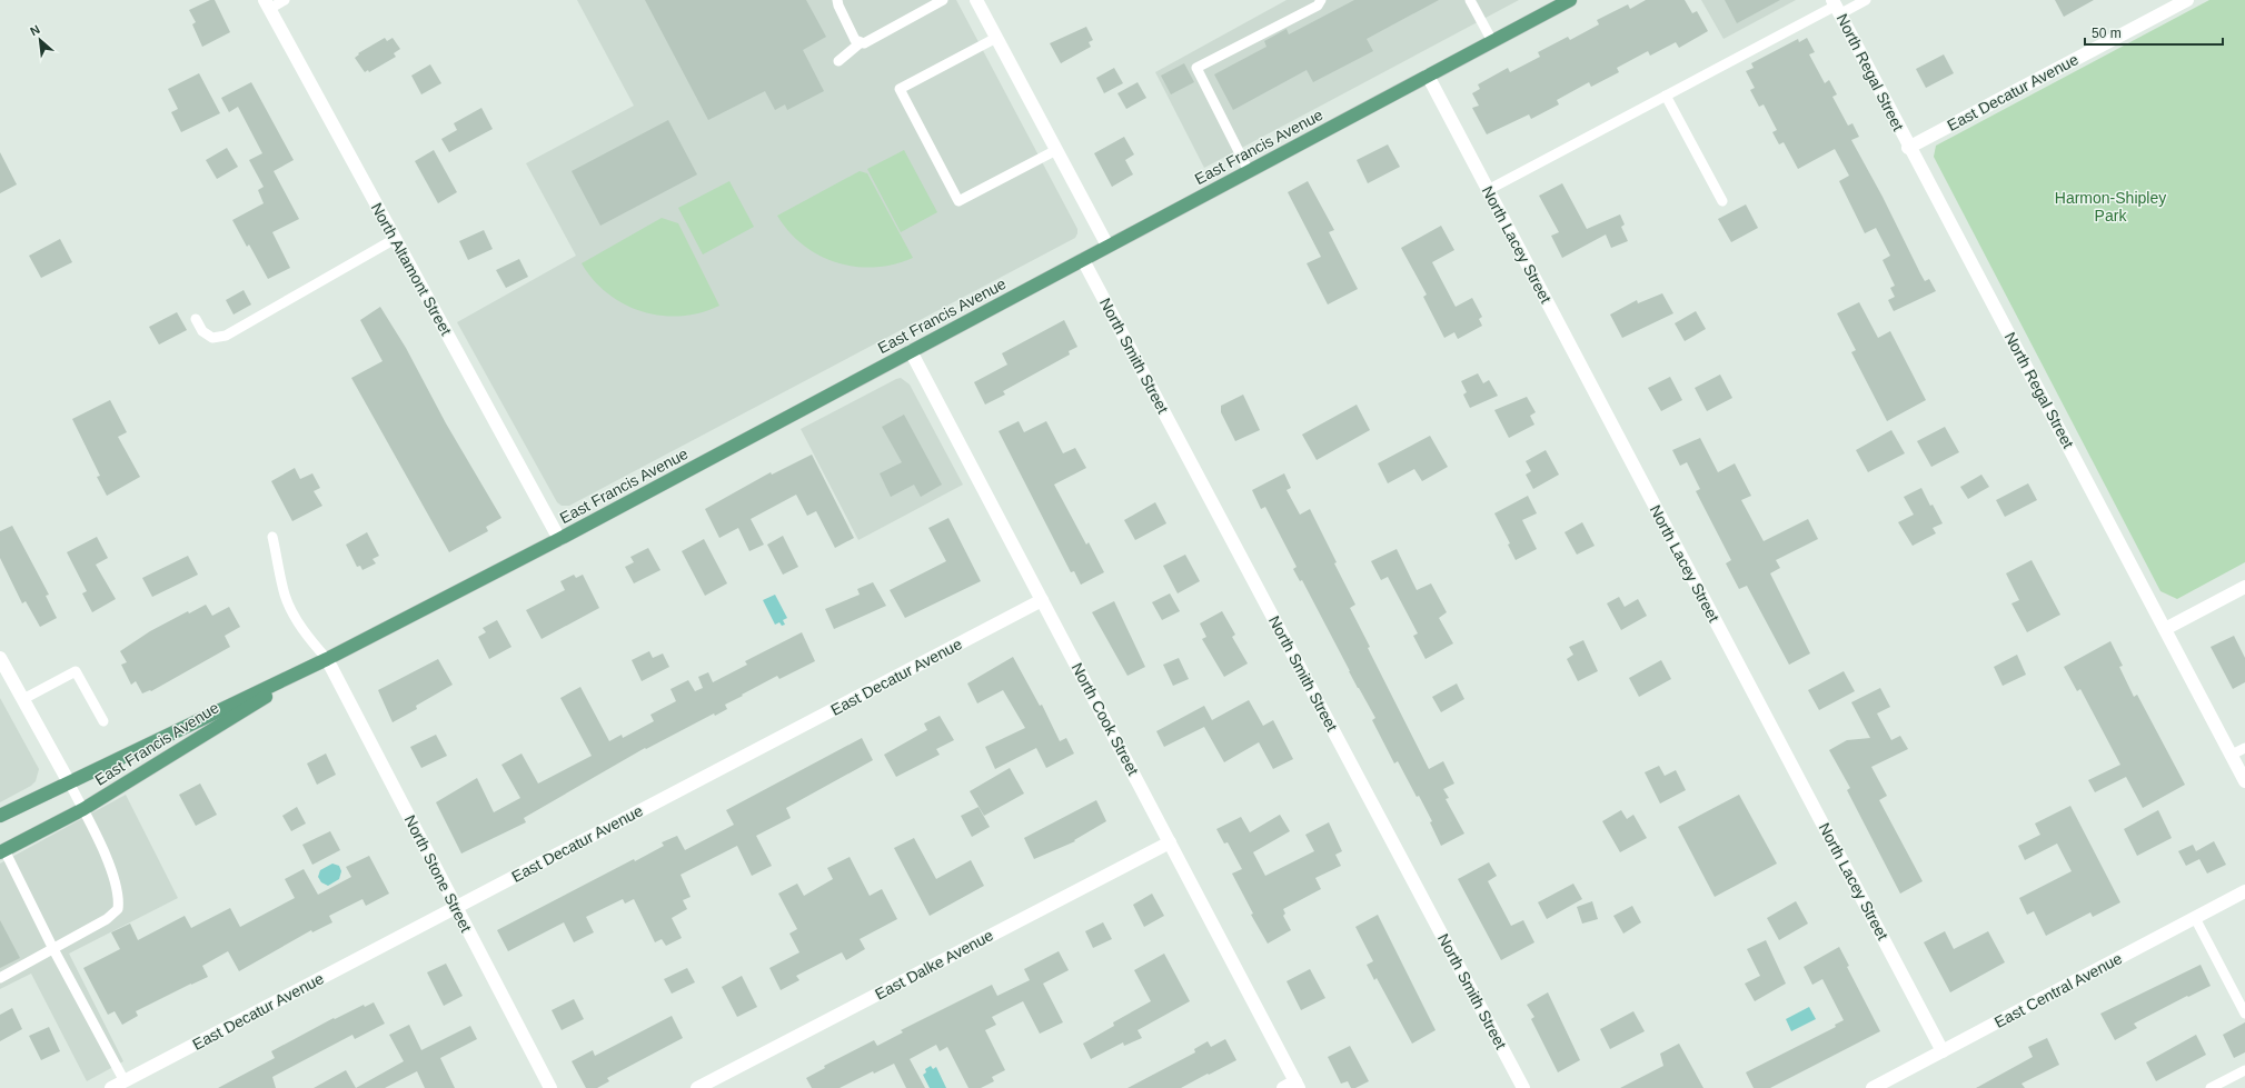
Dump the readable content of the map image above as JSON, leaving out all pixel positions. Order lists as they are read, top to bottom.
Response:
{
  "streets": {
    "main road": ["East Francis Avenue"],
    "street": [
      "North Regal Street",
      "East Decatur Avenue",
      "North Lacey Street",
      "North Altamont Street",
      "North Smith Street",
      "North Cook Street",
      "North Stone Street",
      "East Dalke Avenue",
      "East Central Avenue"
    ]
  },
  "crossings": [
    ["North Regal Street", "East Decatur Avenue"],
    ["East Decatur Avenue", "North Cook Street"],
    ["East Decatur Avenue", "North Stone Street"],
    ["East Francis Avenue", "North Lacey Street"],
    ["East Francis Avenue", "North Altamont Street"],
    ["East Francis Avenue", "North Smith Street"],
    ["East Francis Avenue", "North Cook Street"],
    ["East Francis Avenue", "North Stone Street"],
    ["North Lacey Street", "East Central Avenue"],
    ["North Cook Street", "East Dalke Avenue"]
  ],
  "parks": ["Harmon-Shipley Park"],
  "scale_bar": "50 m",
  "north": "top left"
}
